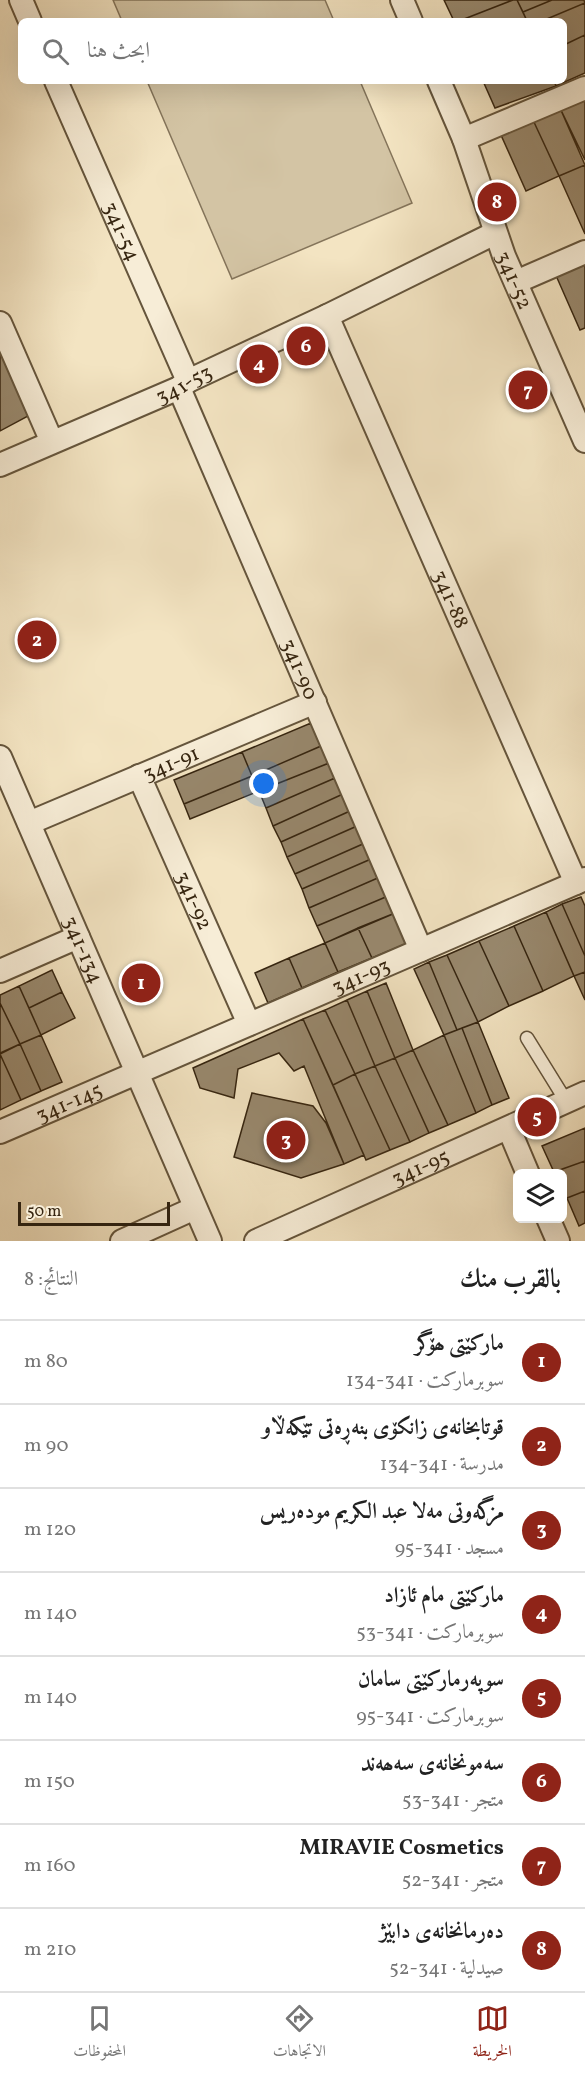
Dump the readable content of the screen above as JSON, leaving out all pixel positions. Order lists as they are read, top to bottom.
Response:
{
  "streets": {
    "street": [
      "341-54",
      "341-52",
      "341-53",
      "341-88",
      "341-90",
      "341-91",
      "341-92",
      "341-134",
      "341-93",
      "341-145",
      "341-95"
    ]
  },
  "crossings": [
    ["341-54", "341-53"],
    ["341-54", "341-90"],
    ["341-52", "341-53"],
    ["341-53", "341-88"],
    ["341-53", "341-90"],
    ["341-88", "341-93"],
    ["341-90", "341-91"],
    ["341-90", "341-93"],
    ["341-91", "341-92"],
    ["341-91", "341-134"],
    ["341-92", "341-93"],
    ["341-134", "341-93"],
    ["341-134", "341-145"],
    ["341-93", "341-145"]
  ],
  "scale_bar": "50 m",
  "page": {
    "search": "ابحث هنا",
    "pins": [
      "8",
      "6",
      "4",
      "7",
      "2",
      "1",
      "5",
      "3"
    ],
    "scale": "50 m",
    "heading": ["بالقرب منك", "النتائج: 8"],
    "list": [
      {
        "mark": "1",
        "name": "مارکێتی ھۆگر",
        "note": "سوبرماركت · 341-134",
        "value": "80 m"
      },
      {
        "mark": "2",
        "name": "قوتابخانه‌ی زانکۆی بنەڕەتی تێکەڵاو",
        "note": "مدرسة · 341-134",
        "value": "90 m"
      },
      {
        "mark": "3",
        "name": "مزگه‌وتی مه‌لا عبد الكريم موده‌ریس",
        "note": "مسجد · 341-95",
        "value": "120 m"
      },
      {
        "mark": "4",
        "name": "مارکێتی مام ئازاد",
        "note": "سوبرماركت · 341-53",
        "value": "140 m"
      },
      {
        "mark": "5",
        "name": "سوپەرمارکێتی سامان",
        "note": "سوبرماركت · 341-95",
        "value": "140 m"
      },
      {
        "mark": "6",
        "name": "سەمونخانەی سەھەند",
        "note": "متجر · 341-53",
        "value": "150 m"
      },
      {
        "mark": "7",
        "name": "MIRAVIE Cosmetics",
        "note": "متجر · 341-52",
        "value": "160 m"
      },
      {
        "mark": "8",
        "name": "دەرمانخانەی دابێژ",
        "note": "صيدلية · 341-52",
        "value": "210 m"
      }
    ],
    "nav": ["الخريطة", "الاتجاهات", "المحفوظات"]
  }
}
